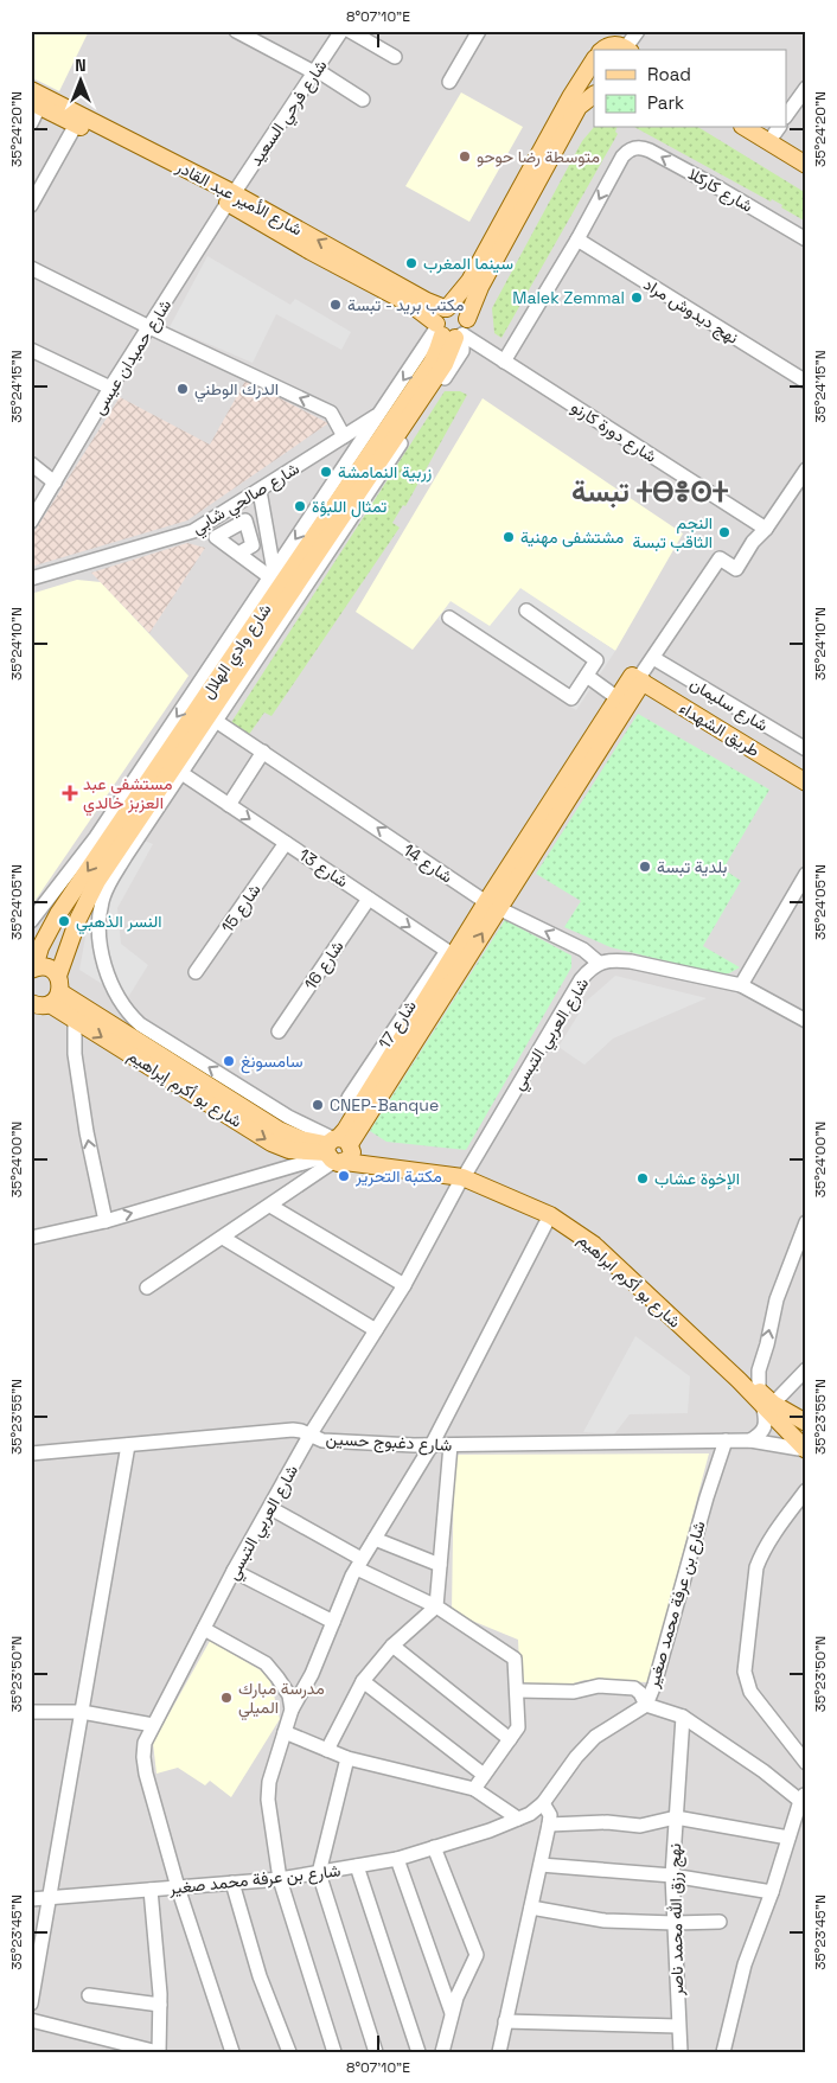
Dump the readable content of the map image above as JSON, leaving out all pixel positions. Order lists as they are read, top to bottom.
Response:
{
  "streets": {
    "main road": [
      "شارع الأمير عبد القادر",
      "شارع وادي الهلال",
      "طريق الشهداء",
      "شارع بو أكرم إبراهيم",
      "شارع بو أكرم ابراهيم"
    ],
    "street": [
      "شارع فرحي السعيد",
      "شارع كاركلا",
      "نهج ديدوش مراد",
      "شارع حميدان عيسى",
      "شارع دورة كارنو",
      "شارع صالحي شابي",
      "شارع سليمان",
      "شارع 14",
      "شارع 13",
      "شارع 15",
      "شارع 16",
      "شارع 17",
      "شارع العربي التبسي",
      "شارع دغبوج حسين",
      "شارع بن عرفة محمد صغير",
      "نهج رزق الله محمد ناصر"
    ]
  },
  "crossings": [
    ["شارع فرحي السعيد", "شارع الأمير عبد القادر"],
    ["شارع فرحي السعيد", "شارع حميدان عيسى"],
    ["شارع كاركلا", "نهج ديدوش مراد"],
    ["شارع الأمير عبد القادر", "شارع حميدان عيسى"],
    ["شارع الأمير عبد القادر", "شارع دورة كارنو"],
    ["شارع الأمير عبد القادر", "شارع وادي الهلال"],
    ["شارع دورة كارنو", "شارع وادي الهلال"],
    ["شارع صالحي شابي", "شارع وادي الهلال"],
    ["شارع وادي الهلال", "شارع 14"],
    ["شارع وادي الهلال", "شارع 13"],
    ["شارع وادي الهلال", "شارع بو أكرم إبراهيم"],
    ["شارع 14", "شارع العربي التبسي"],
    ["شارع 13", "شارع 15"],
    ["شارع 13", "شارع 16"],
    ["شارع 13", "شارع 17"],
    ["شارع العربي التبسي", "شارع بو أكرم ابراهيم"],
    ["شارع العربي التبسي", "شارع دغبوج حسين"],
    ["شارع العربي التبسي", "شارع بن عرفة محمد صغير"],
    ["شارع بو أكرم إبراهيم", "شارع بو أكرم ابراهيم"],
    ["شارع بو أكرم ابراهيم", "شارع دغبوج حسين"],
    ["شارع دغبوج حسين", "شارع بن عرفة محمد صغير"]
  ],
  "one_way": ["شارع 14", "شارع 13"],
  "districts": ["تبسة ⵜⴱⴻⵙⵜ"],
  "places": {
    "other": [
      "متوسطة رضا حوحو",
      "سينما المغرب",
      "Malek Zemmal",
      "مكتب بريد - تبسة",
      "الدرك الوطني",
      "زربية النمامشة",
      "تمثال اللبؤة",
      "النجم الثاقب تبسة",
      "مشتشفى مهنية",
      "بلدية تبسة",
      "النسر الذهبي",
      "سامسونغ",
      "CNEP-Banque",
      "مكتبة التحرير",
      "الإخوة عشاب",
      "مدرسة مبارك الميلي"
    ],
    "health": ["مستشفى عبد العزبز خالدي"]
  },
  "legend": ["Road", "Park"],
  "north": "top",
  "coordinates": [
    "8°07'10\"E",
    "35°24'20\"N",
    "35°24'15\"N",
    "35°24'10\"N",
    "35°24'05\"N",
    "35°24'00\"N",
    "35°23'55\"N",
    "35°23'50\"N",
    "35°23'45\"N"
  ]
}
